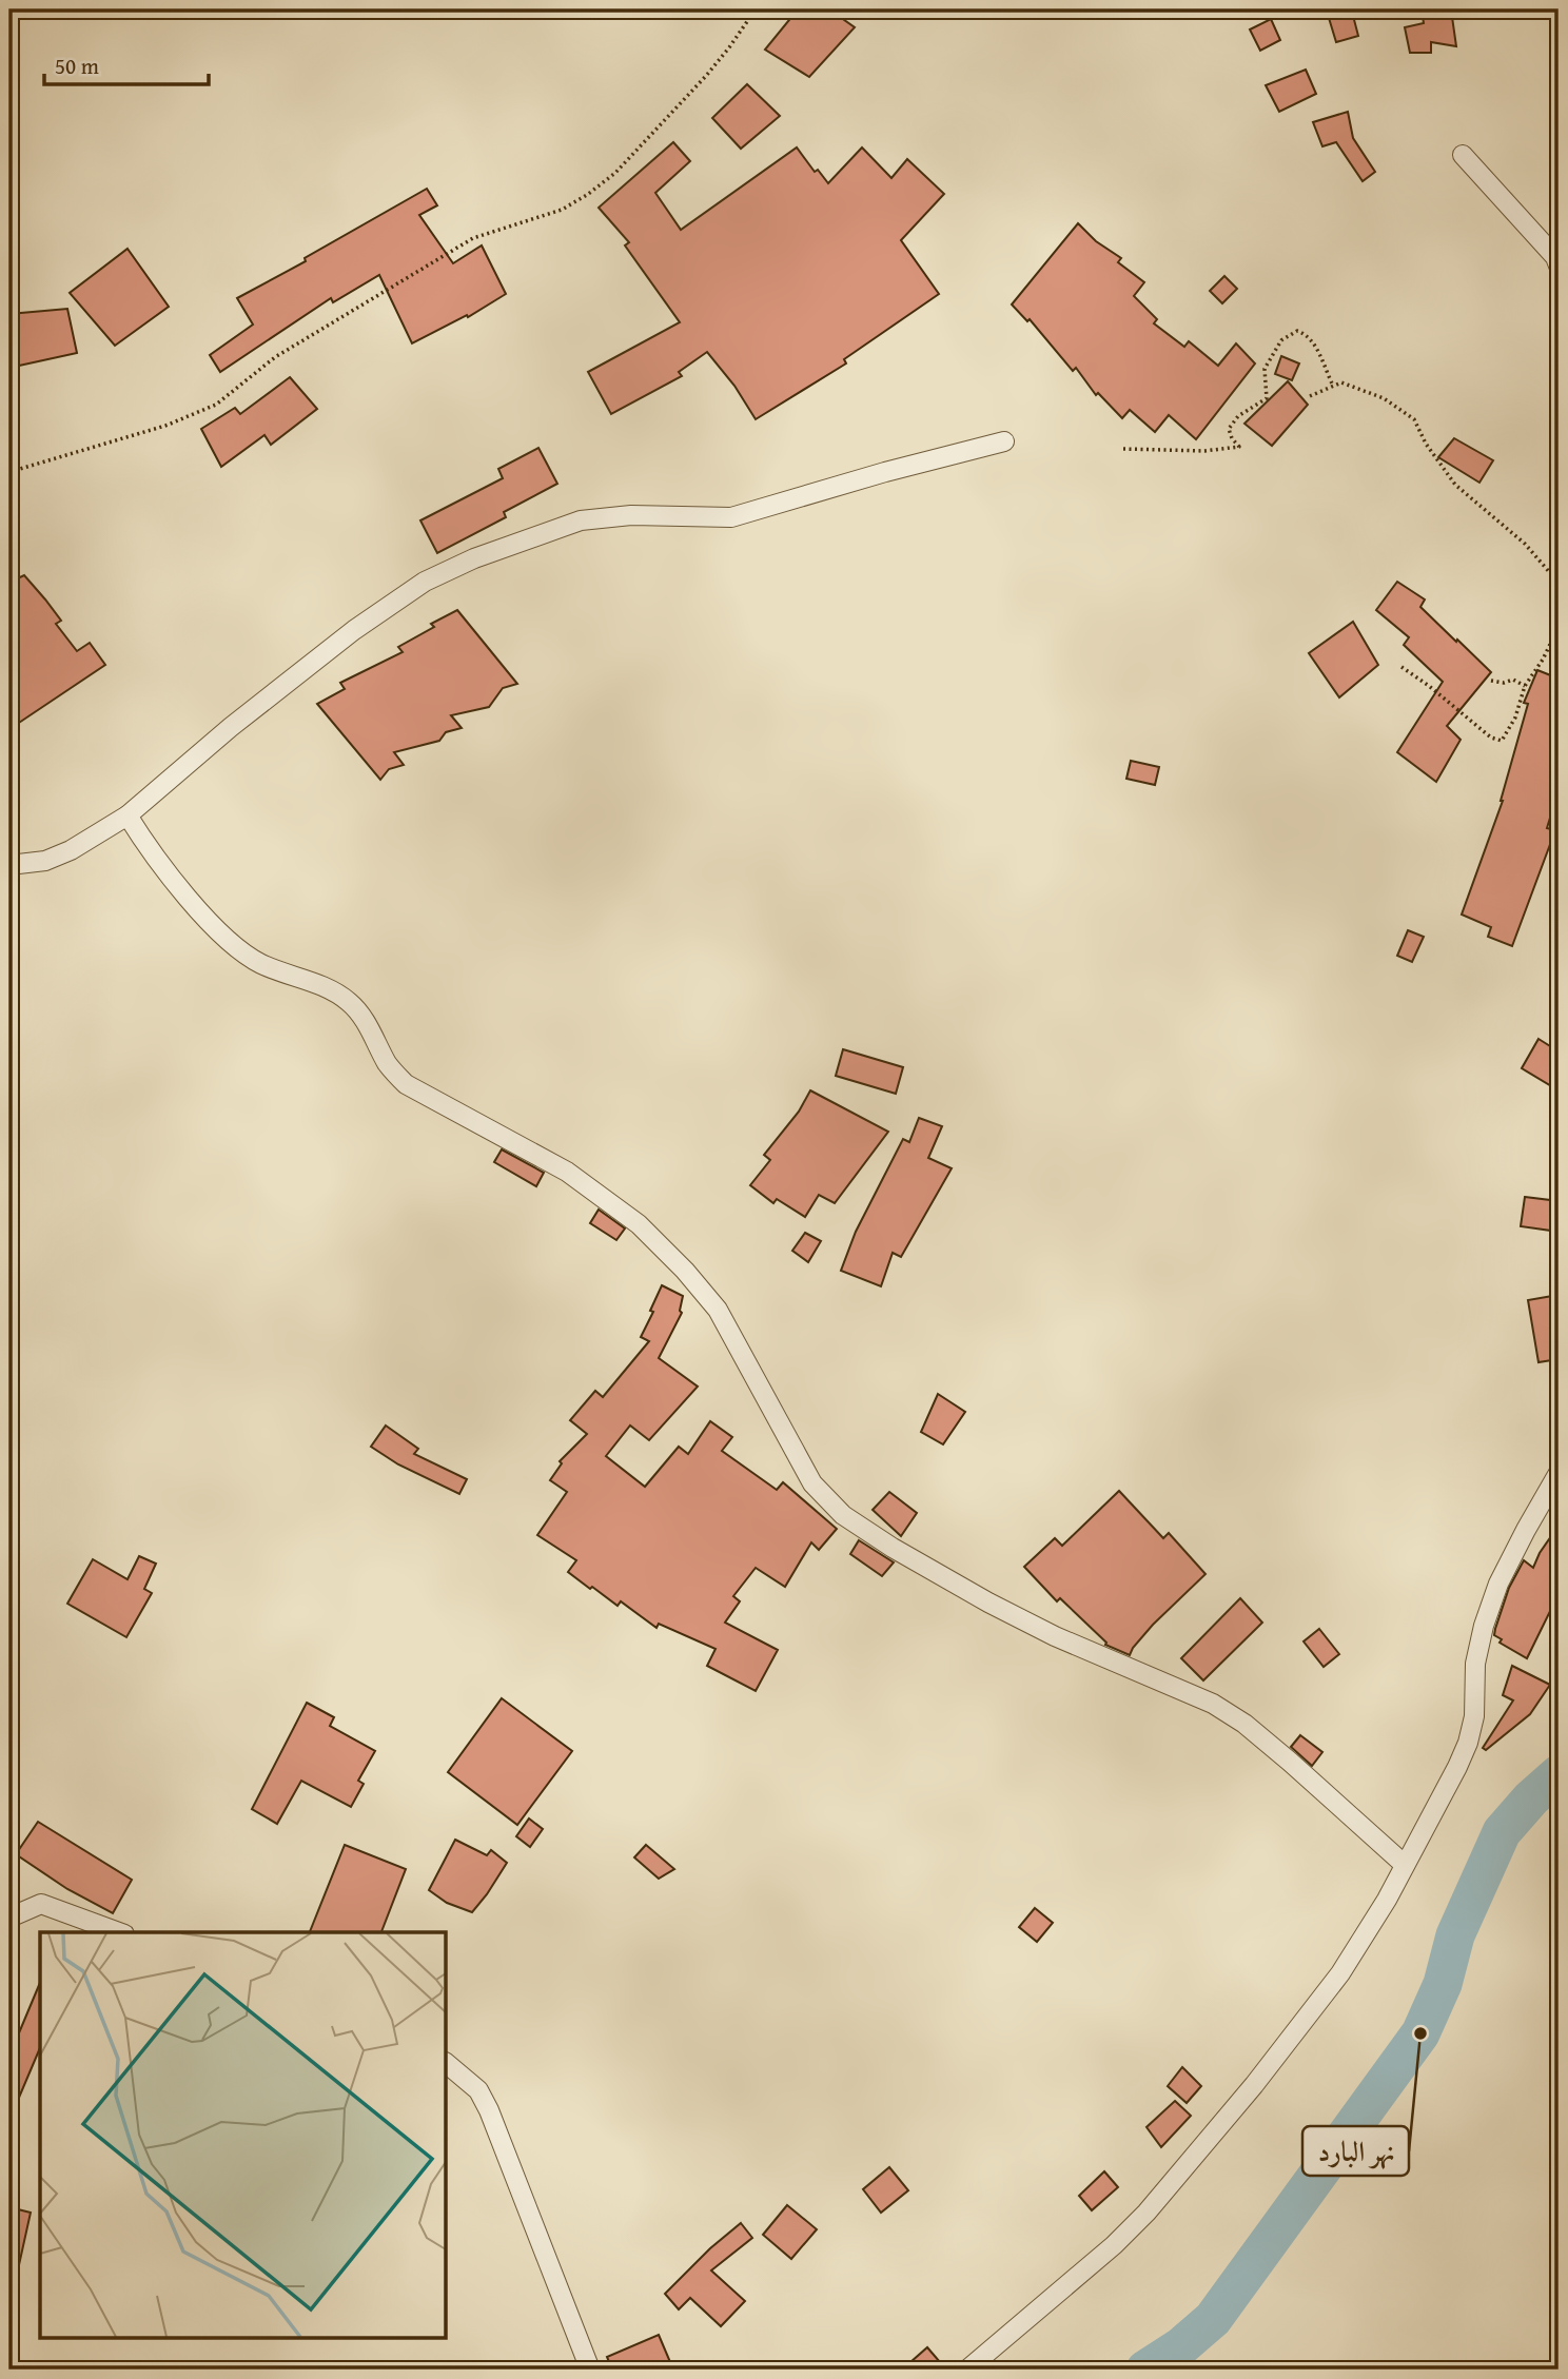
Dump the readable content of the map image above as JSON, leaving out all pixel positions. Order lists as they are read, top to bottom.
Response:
{
  "places": ["نهر البارد"],
  "scale_bar": "50 m"
}
